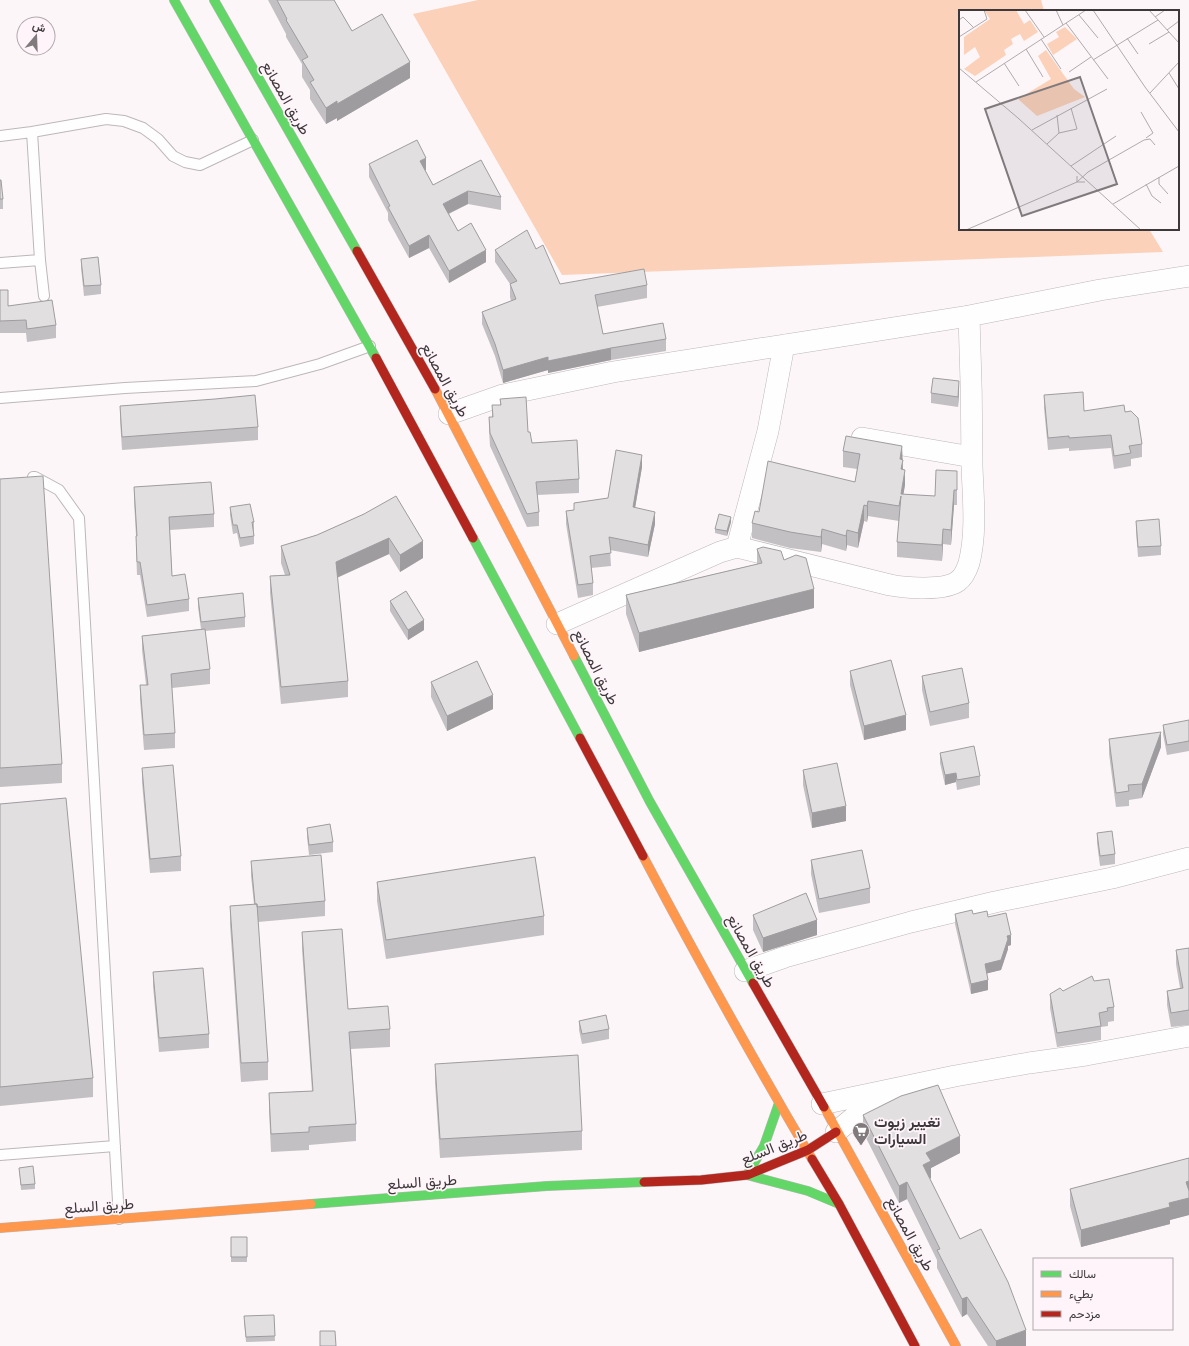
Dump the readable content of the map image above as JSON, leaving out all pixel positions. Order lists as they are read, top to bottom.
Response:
{
  "streets": {
    "main road": ["طريق المصانع", "طريق السلع"]
  },
  "crossings": [
    ["طريق المصانع", "طريق السلع"]
  ],
  "places": {
    "supermarket": ["تغيير زيوت السيارات"]
  },
  "legend": ["سالك", "بطيء", "مزدحم"],
  "north": "top"
}
